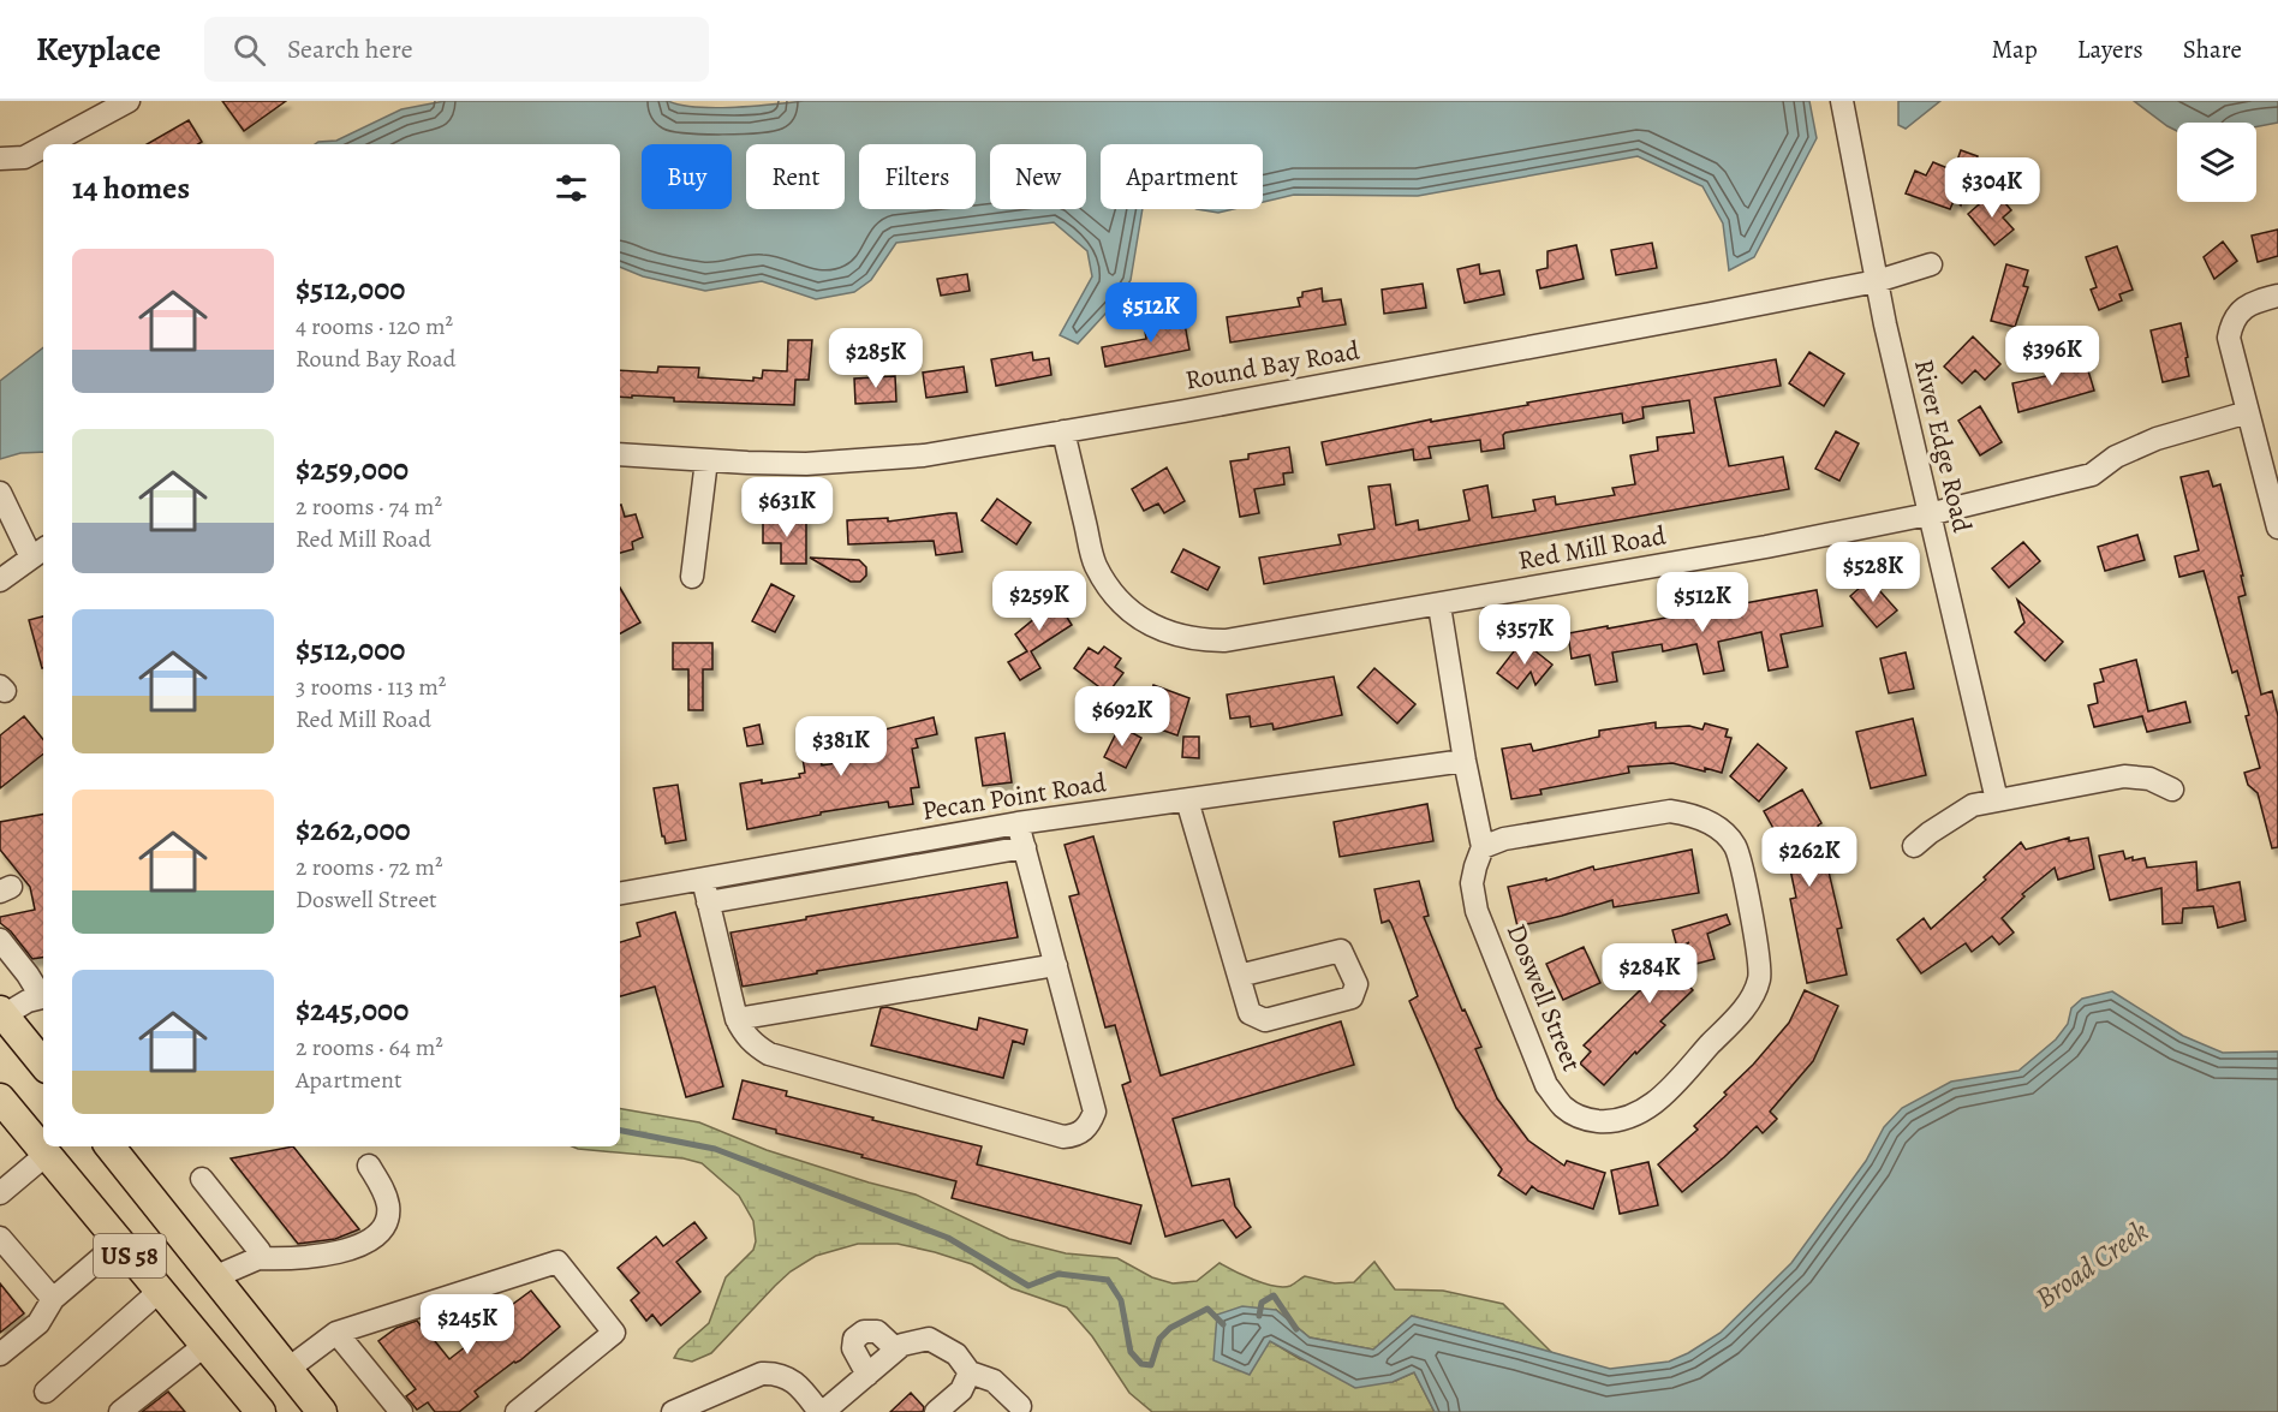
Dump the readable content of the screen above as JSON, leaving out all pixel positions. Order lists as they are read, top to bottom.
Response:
{
  "streets": {
    "main road": ["US 58"],
    "street": [
      "Round Bay Road",
      "River Edge Road",
      "Red Mill Road",
      "Pecan Point Road",
      "Doswell Street"
    ]
  },
  "crossings": [
    ["Round Bay Road", "River Edge Road"],
    ["Round Bay Road", "Red Mill Road"],
    ["River Edge Road", "Red Mill Road"],
    ["Red Mill Road", "Doswell Street"],
    ["Pecan Point Road", "Doswell Street"]
  ],
  "water": ["Broad Creek"],
  "page": {
    "header": "Keyplace",
    "search": "Search here",
    "nav": ["Map", "Layers", "Share"],
    "chip": [
      "Buy",
      "Rent",
      "Filters",
      "New",
      "Apartment"
    ],
    "heading": "14 homes",
    "price": [
      "$304K",
      "$512K",
      "$396K",
      "$285K",
      "$631K",
      "$528K",
      "$259K",
      "$512K",
      "$357K",
      "$692K",
      "$381K",
      "$262K",
      "$284K",
      "$245K"
    ],
    "list": [
      {
        "name": "$512,000",
        "note": "4 rooms · 120 m² · Round Bay Road"
      },
      {
        "name": "$259,000",
        "note": "2 rooms · 74 m² · Red Mill Road"
      },
      {
        "name": "$512,000",
        "note": "3 rooms · 113 m² · Red Mill Road"
      },
      {
        "name": "$262,000",
        "note": "2 rooms · 72 m² · Doswell Street"
      },
      {
        "name": "$245,000",
        "note": "2 rooms · 64 m² · Apartment"
      }
    ]
  }
}
